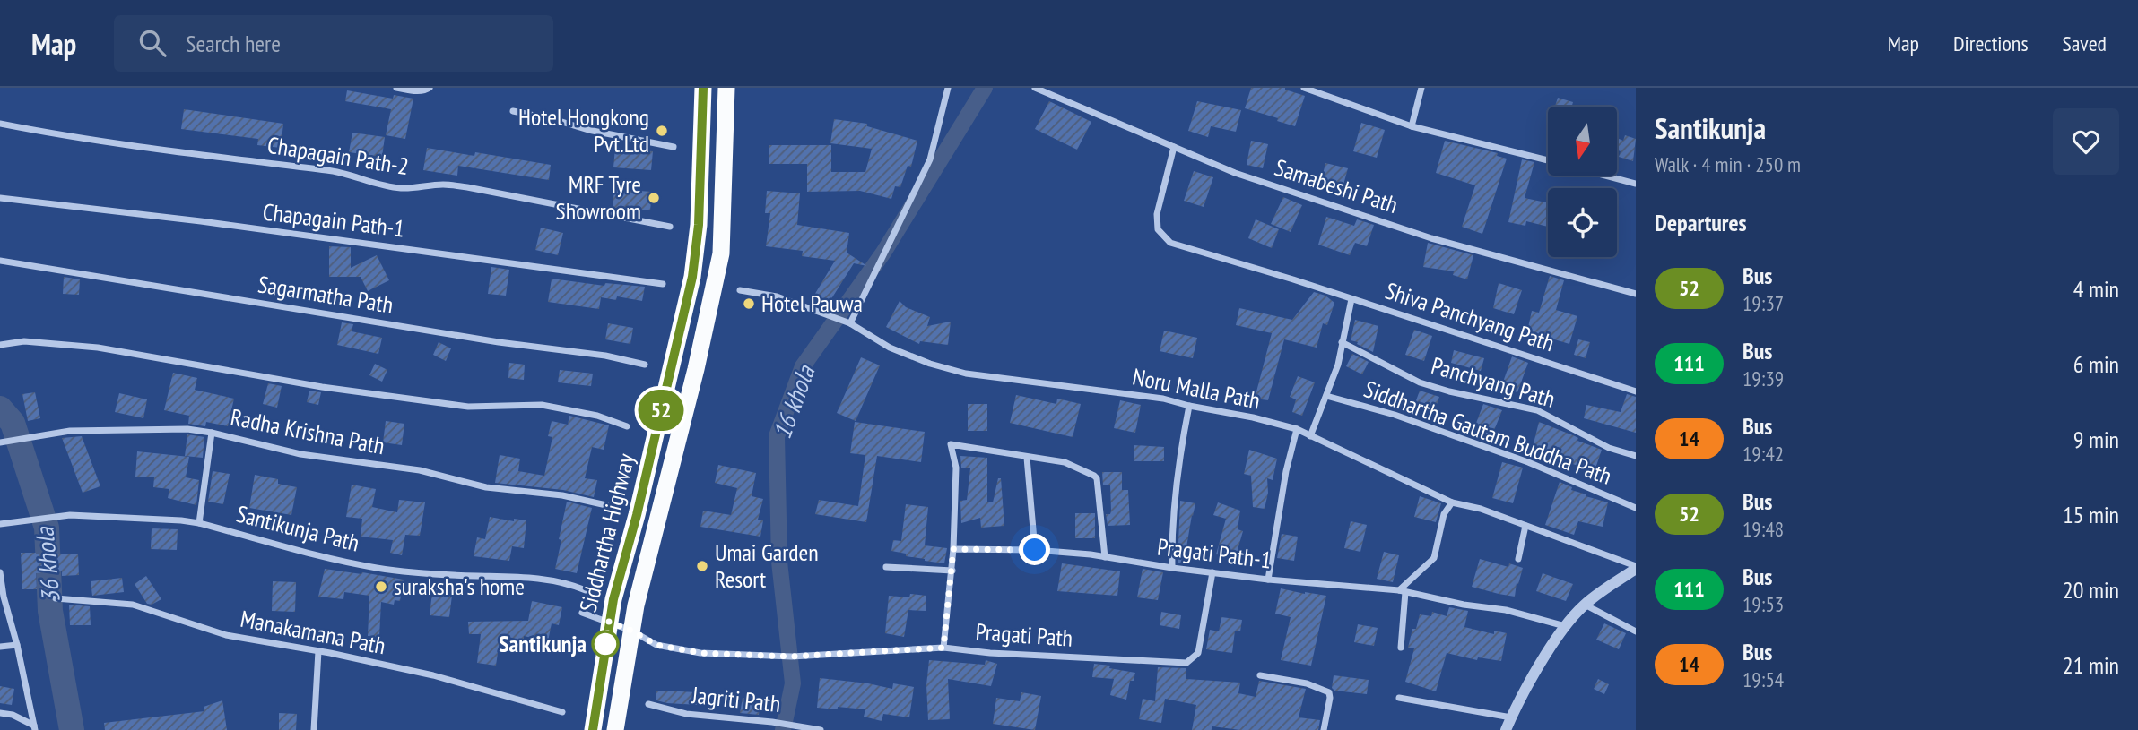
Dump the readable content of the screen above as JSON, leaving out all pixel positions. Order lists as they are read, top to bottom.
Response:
{
  "streets": {
    "highway": ["Siddhartha Highway"],
    "street": [
      "Chapagain Path-2",
      "Samabeshi Path",
      "Chapagain Path-1",
      "Sagarmatha Path",
      "Shiva Panchyang Path",
      "Panchyang Path",
      "Noru Malla Path",
      "Radha Krishna Path",
      "Siddhartha Gautam Buddha Path",
      "Santikunja Path",
      "Pragati Path-1",
      "Manakamana Path",
      "Pragati Path",
      "Jagriti Path"
    ]
  },
  "crossings": [
    ["Samabeshi Path", "Shiva Panchyang Path"],
    ["Siddhartha Highway", "Pragati Path"],
    ["Pragati Path-1", "Pragati Path"]
  ],
  "water": ["16 khola", "36 khola"],
  "places": [
    "Hotel Hongkong Pvt.Ltd",
    "MRF Tyre Showroom",
    "Hotel Pauwa",
    "Umai Garden Resort",
    "suraksha's home",
    "Santikunja"
  ],
  "lines": ["bus line 52"],
  "north": "bottom",
  "page": {
    "header": "Map",
    "search": "Search here",
    "nav": ["Map", "Directions", "Saved"],
    "on_map": "52",
    "heading": [
      ["Santikunja", "Walk · 4 min · 250 m"],
      "Departures"
    ],
    "list": [
      {
        "mark": "52",
        "name": "Bus",
        "note": "19:37",
        "value": "4 min"
      },
      {
        "mark": "111",
        "name": "Bus",
        "note": "19:39",
        "value": "6 min"
      },
      {
        "mark": "14",
        "name": "Bus",
        "note": "19:42",
        "value": "9 min"
      },
      {
        "mark": "52",
        "name": "Bus",
        "note": "19:48",
        "value": "15 min"
      },
      {
        "mark": "111",
        "name": "Bus",
        "note": "19:53",
        "value": "20 min"
      },
      {
        "mark": "14",
        "name": "Bus",
        "note": "19:54",
        "value": "21 min"
      }
    ]
  }
}
